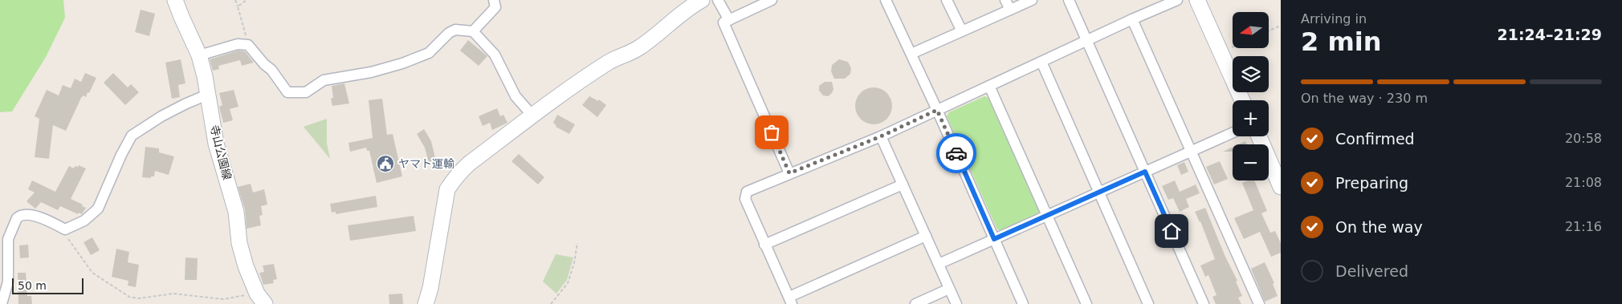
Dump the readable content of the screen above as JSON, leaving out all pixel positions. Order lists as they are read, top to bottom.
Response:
{
  "streets": {
    "street": ["寺山公園線"]
  },
  "places": {
    "public building": ["ヤマト運輸"]
  },
  "scale_bar": "50 m",
  "north": "left",
  "page": {
    "heading": ["2 min", "Arriving in", "21:24–21:29"],
    "map_buttons": ["+", "−"],
    "bar": "On the way · 230 m",
    "list": [
      ["Confirmed", "20:58"],
      ["Preparing", "21:08"],
      ["On the way", "21:16"],
      "Delivered"
    ],
    "scale": "50 m"
  }
}
